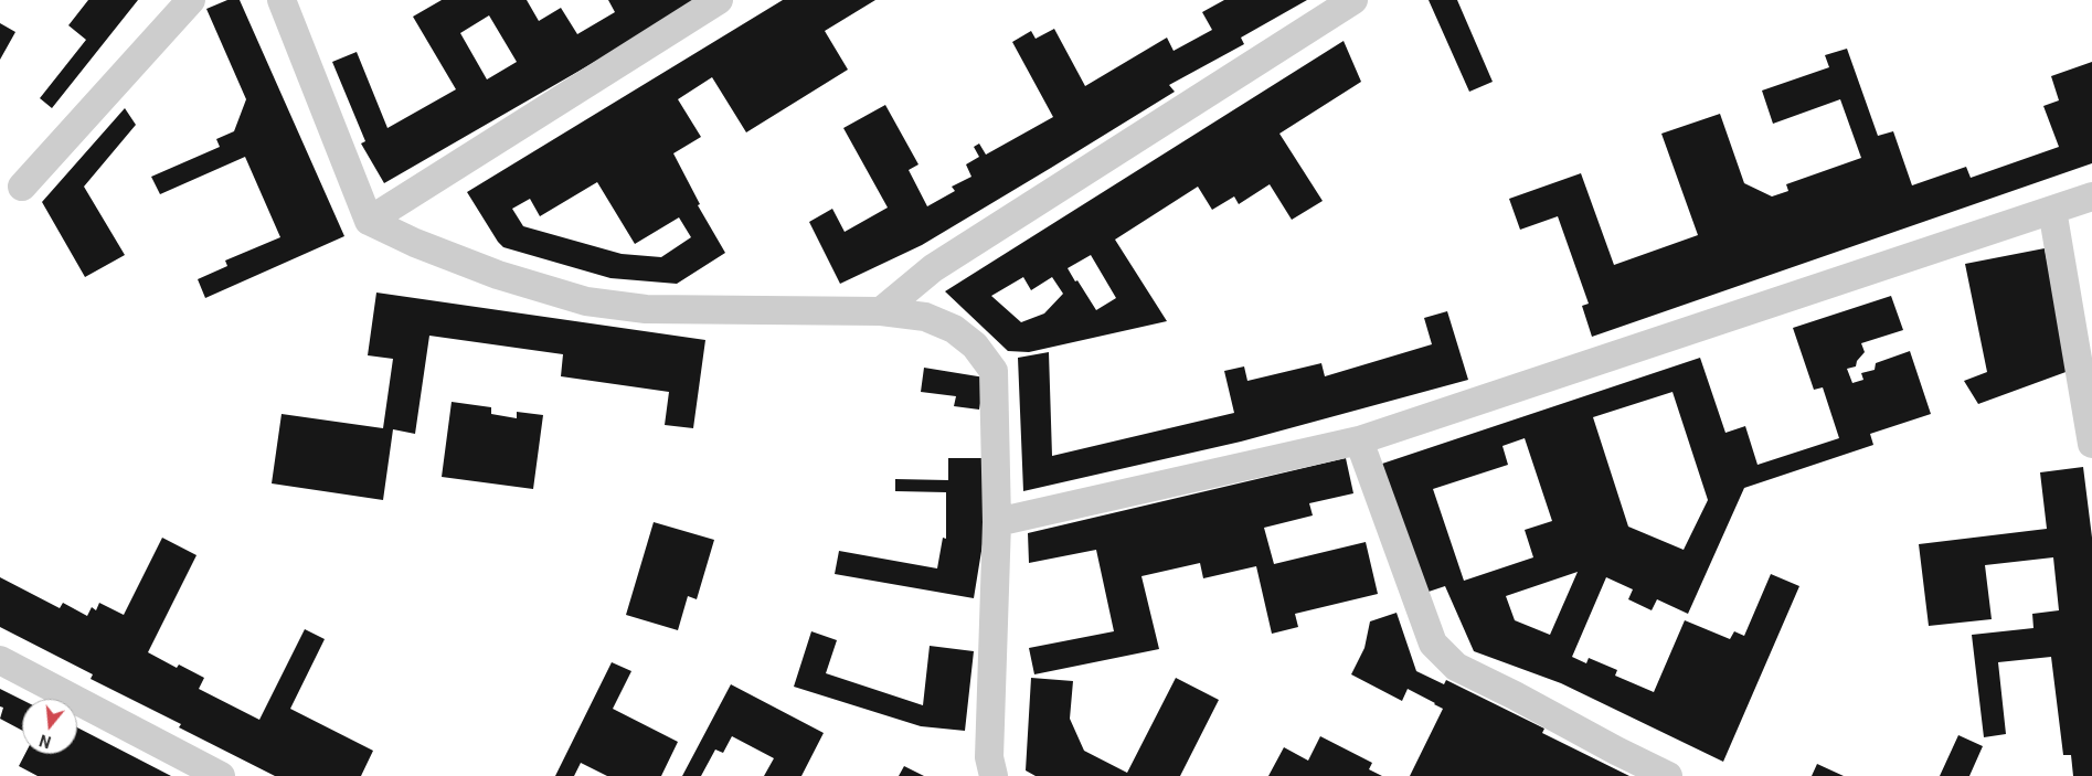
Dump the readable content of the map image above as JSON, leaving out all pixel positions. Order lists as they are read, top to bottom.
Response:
{
  "north": "bottom"
}
